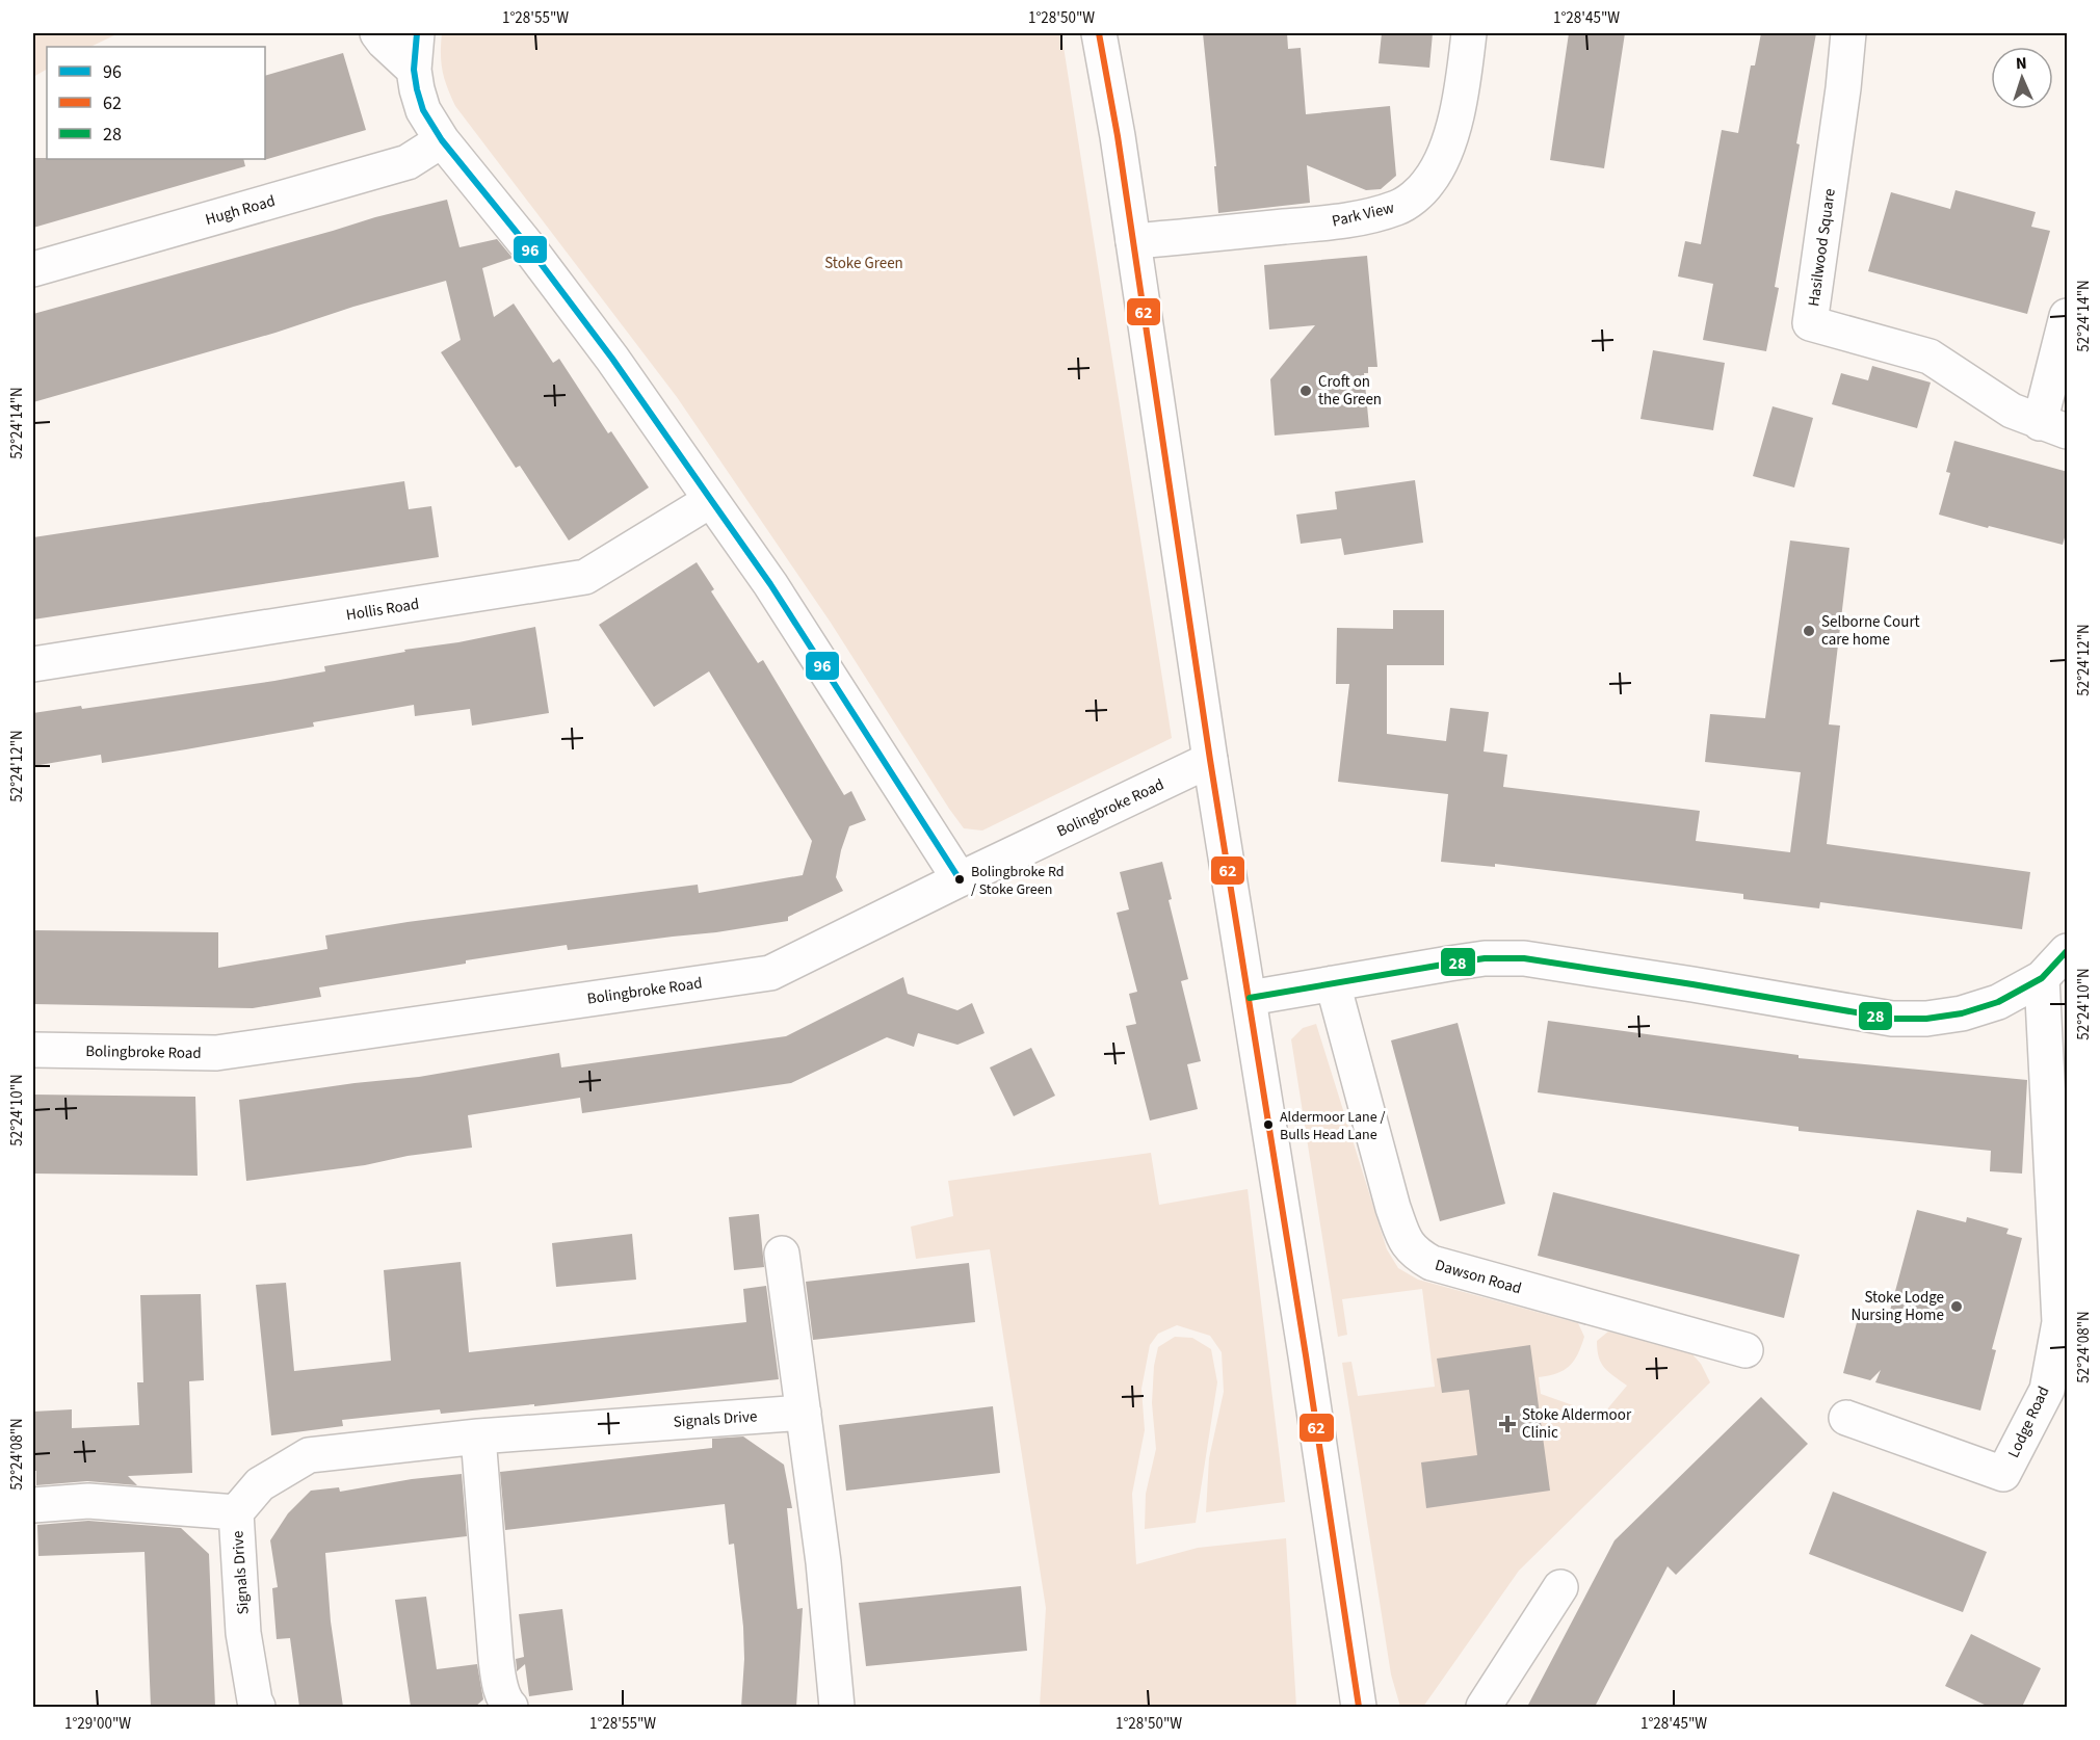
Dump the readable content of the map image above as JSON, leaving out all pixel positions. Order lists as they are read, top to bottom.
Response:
{
  "streets": {
    "street": [
      "Hugh Road",
      "Park View",
      "Hasilwood Square",
      "Hollis Road",
      "Bolingbroke Road",
      "Dawson Road",
      "Signals Drive",
      "Lodge Road"
    ]
  },
  "parks": ["Stoke Green"],
  "places": {
    "other": [
      "Croft on the Green",
      "Selborne Court care home",
      "Bolingbroke Rd / Stoke Green",
      "Aldermoor Lane / Bulls Head Lane",
      "Stoke Lodge Nursing Home"
    ],
    "health": ["Stoke Aldermoor Clinic"]
  },
  "lines": ["transit line 96", "transit line 62", "transit line 28"],
  "legend": ["96", "62", "28"],
  "north": "top",
  "coordinates": [
    "1°28'55\"W",
    "1°28'50\"W",
    "1°28'45\"W",
    "52°24'14\"N",
    "52°24'12\"N",
    "52°24'10\"N",
    "52°24'08\"N",
    "1°29'00\"W"
  ]
}
